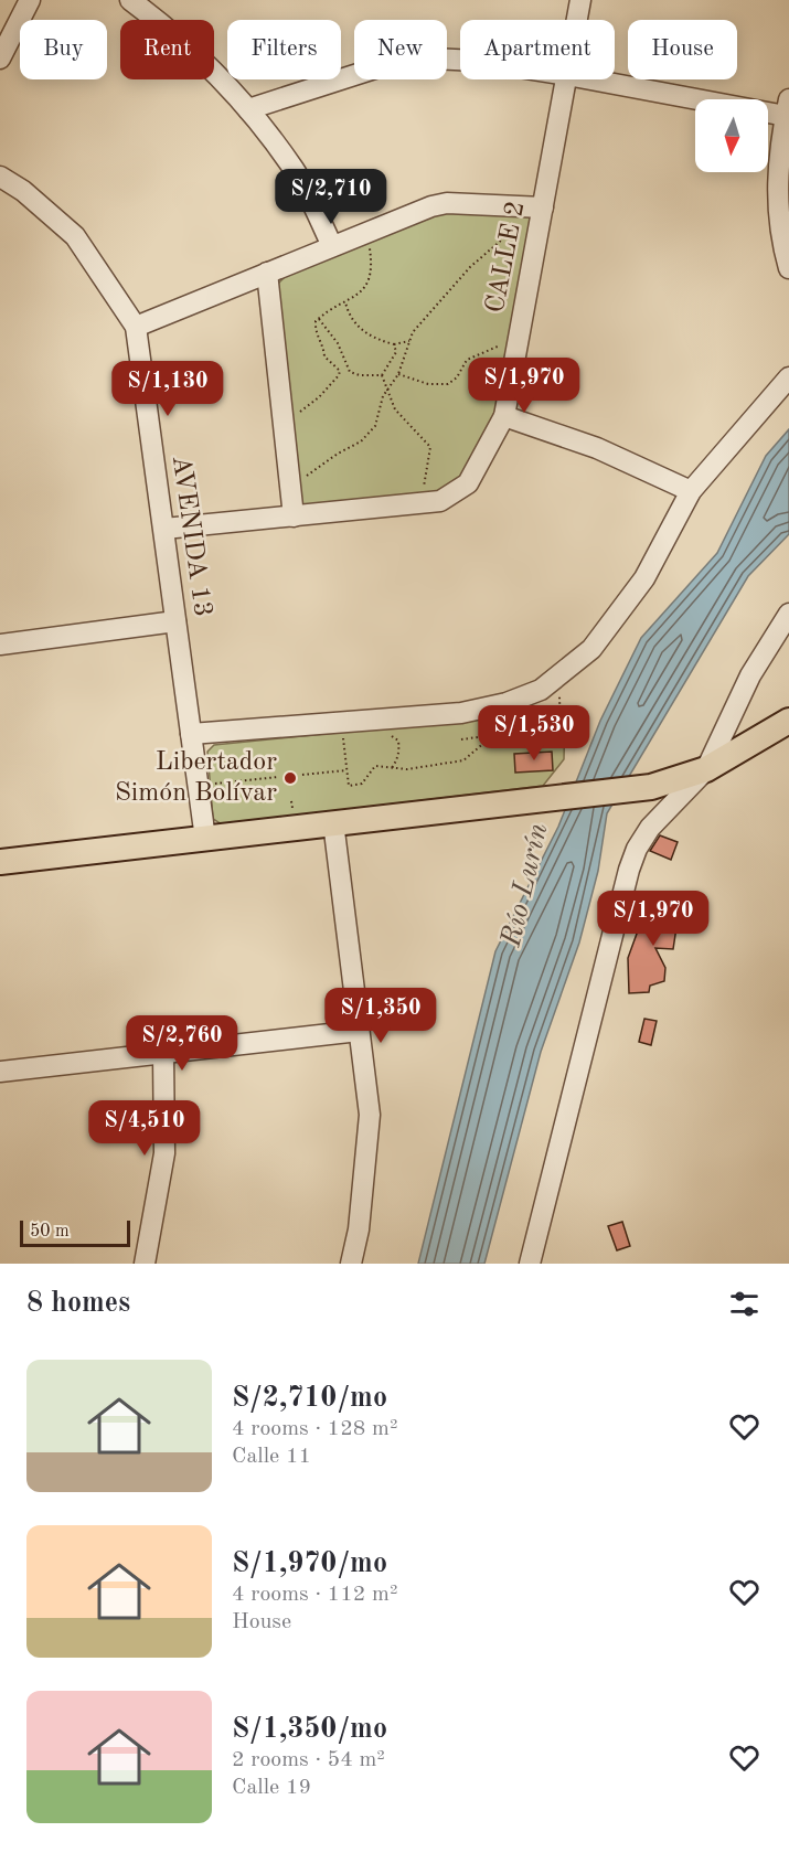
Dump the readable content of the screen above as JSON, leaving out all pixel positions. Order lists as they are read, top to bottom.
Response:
{
  "streets": {
    "street": ["CALLE 2", "AVENIDA 13"]
  },
  "crossings": [
    ["CALLE 2", "AVENIDA 13"]
  ],
  "water": ["Río Lurín"],
  "places": ["Libertador Simón Bolívar"],
  "scale_bar": "50 m",
  "north": "bottom",
  "page": {
    "chip": [
      "Buy",
      "Rent",
      "Filters",
      "New",
      "Apartment",
      "House"
    ],
    "price": [
      "S/2,710",
      "S/1,970",
      "S/1,130",
      "S/1,530",
      "S/1,970",
      "S/1,350",
      "S/2,760",
      "S/4,510"
    ],
    "scale": "50 m",
    "heading": "8 homes",
    "list": [
      {
        "name": "S/2,710/mo",
        "note": "4 rooms · 128 m² · Calle 11"
      },
      {
        "name": "S/1,970/mo",
        "note": "4 rooms · 112 m² · House"
      },
      {
        "name": "S/1,350/mo",
        "note": "2 rooms · 54 m² · Calle 19"
      }
    ]
  }
}
